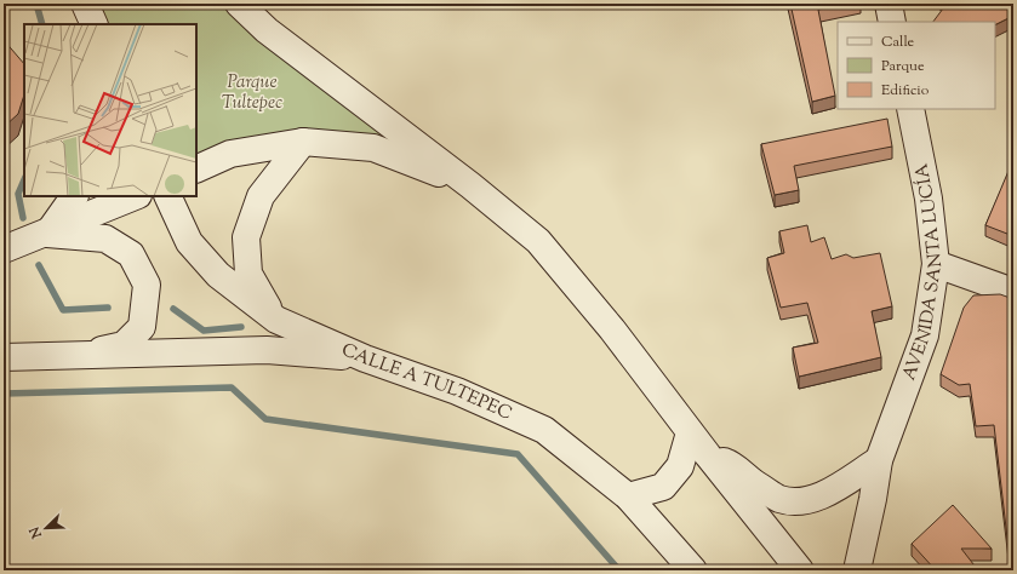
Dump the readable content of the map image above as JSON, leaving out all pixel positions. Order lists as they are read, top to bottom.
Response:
{
  "streets": {
    "main road": ["AVENIDA SANTA LUCÍA", "CALLE A TULTEPEC"]
  },
  "parks": ["Parque Tultepec"],
  "legend": ["Calle", "Parque", "Edificio"],
  "north": "bottom left"
}
